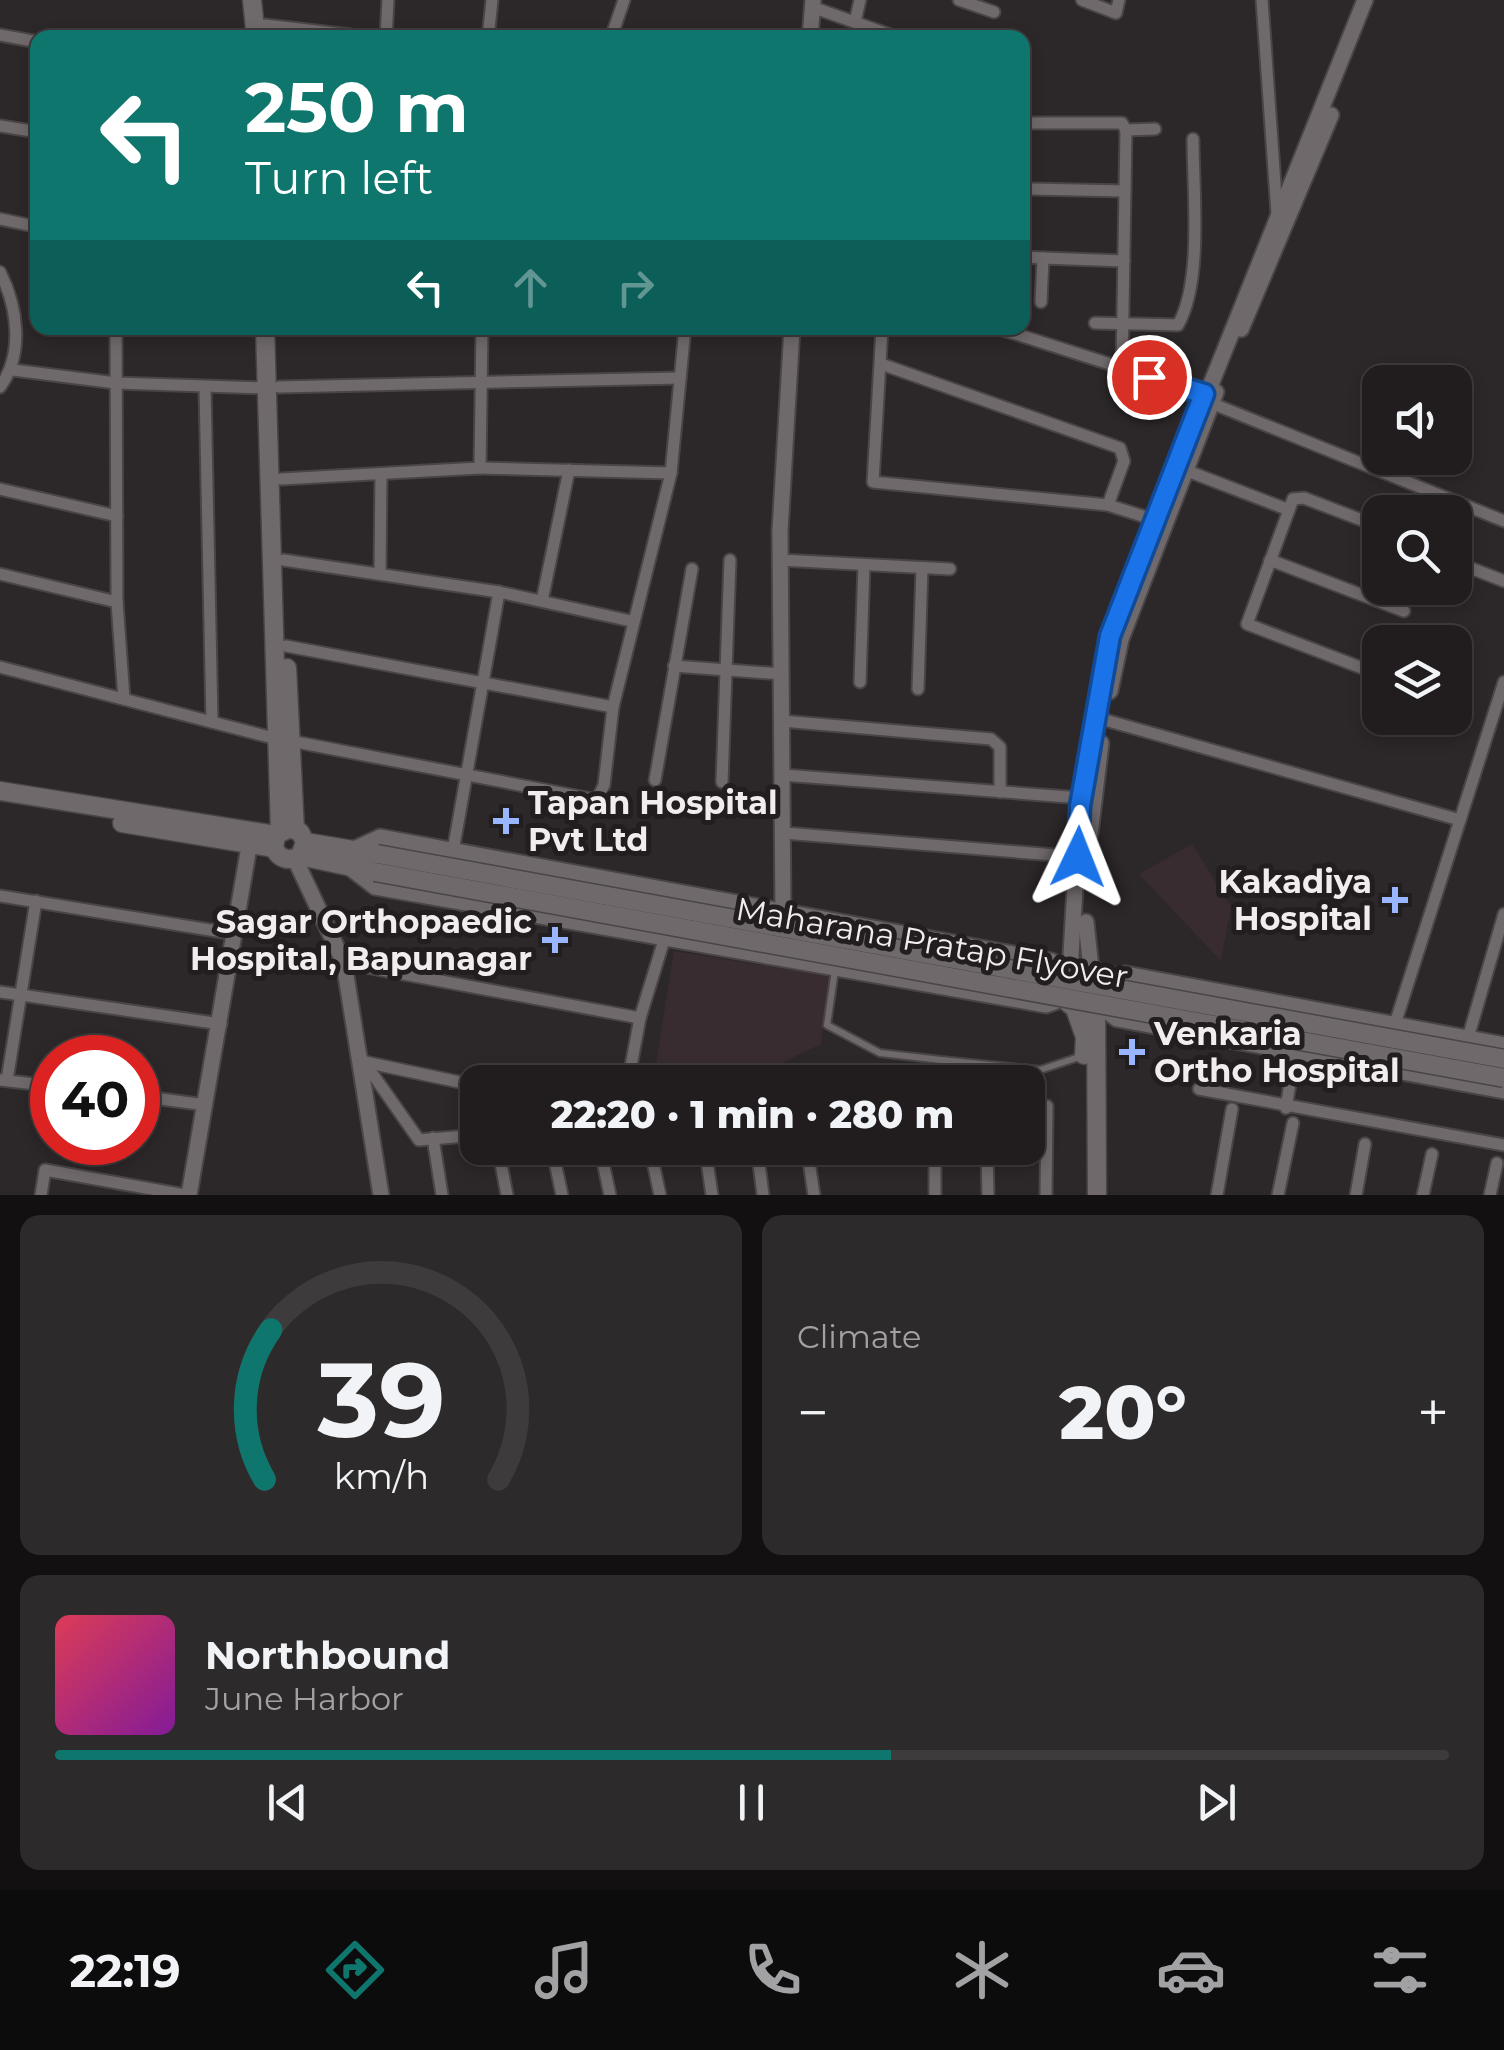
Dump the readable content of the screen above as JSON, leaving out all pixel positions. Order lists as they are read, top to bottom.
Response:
{
  "streets": {
    "main road": ["Maharana Pratap Flyover"]
  },
  "places": {
    "health": [
      "Tapan Hospital Pvt Ltd",
      "Kakadiya Hospital",
      "Sagar Orthopaedic Hospital, Bapunagar",
      "Venkaria Ortho Hospital"
    ]
  },
  "page": {
    "turn": ["250 m", "Turn left"],
    "limit": "40",
    "trip": "22:20 · 1 min · 280 m",
    "tile": "Climate",
    "heat": ["−", "20°", "+"],
    "song": ["Northbound", "June Harbor"],
    "tabs": "22:19",
    "gauge": ["39", "km/h"]
  }
}
